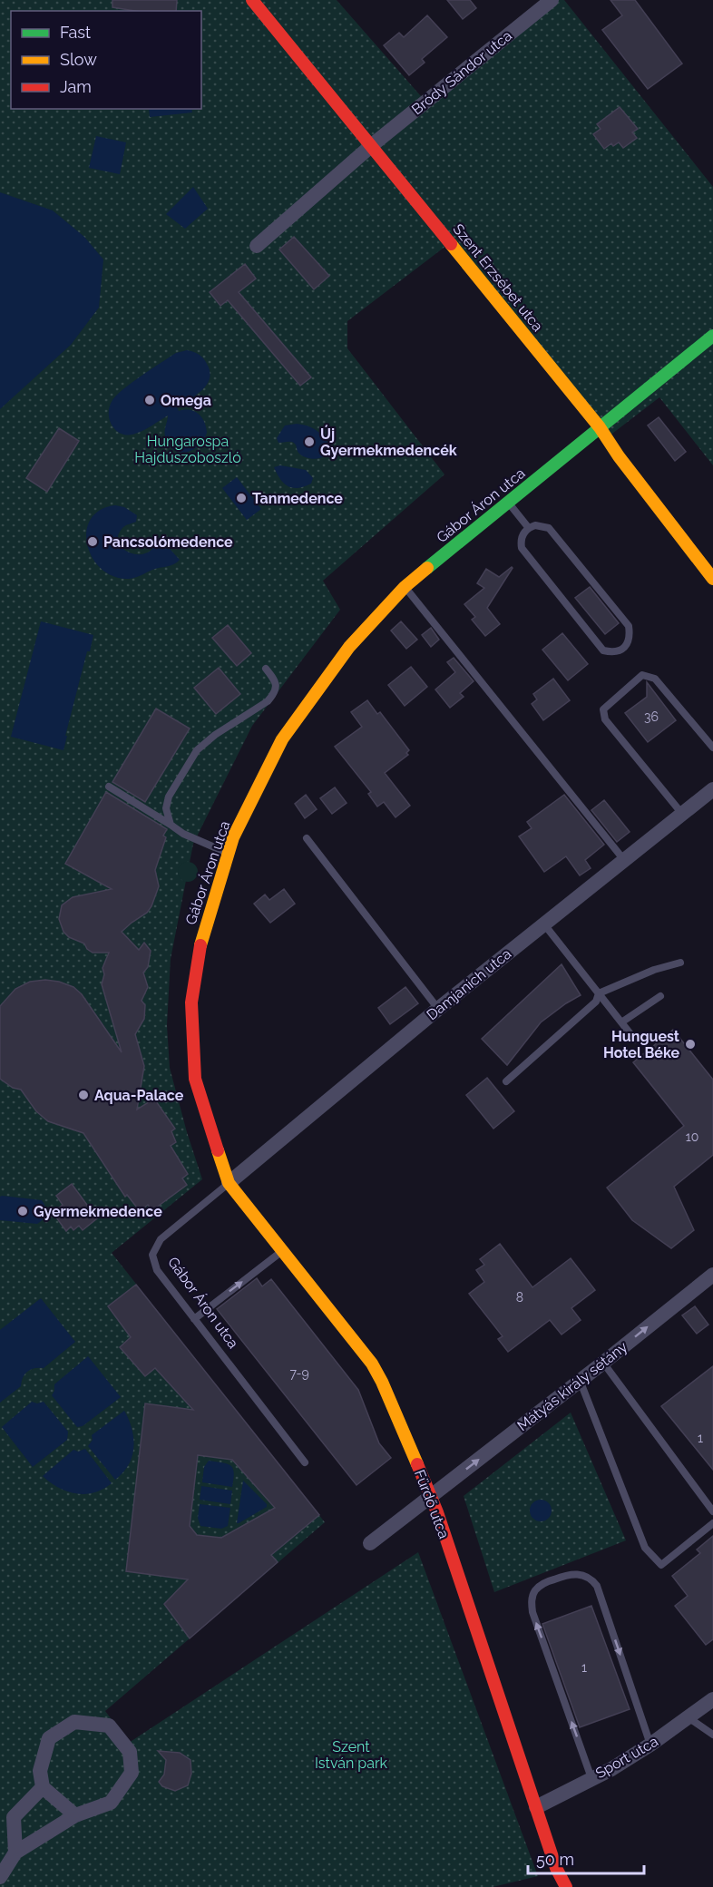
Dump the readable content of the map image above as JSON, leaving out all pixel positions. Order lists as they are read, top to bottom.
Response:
{
  "streets": {
    "street": [
      "Bródy Sándor utca",
      "Szent Erzsébet utca",
      "Gábor Áron utca",
      "Damjanich utca",
      "Mátyás király sétány",
      "Fürdő utca",
      "Sport utca"
    ]
  },
  "crossings": [
    ["Bródy Sándor utca", "Szent Erzsébet utca"],
    ["Szent Erzsébet utca", "Gábor Áron utca"],
    ["Gábor Áron utca", "Damjanich utca"],
    ["Gábor Áron utca", "Fürdő utca"],
    ["Damjanich utca", "Fürdő utca"],
    ["Mátyás király sétány", "Fürdő utca"],
    ["Fürdő utca", "Sport utca"]
  ],
  "one_way": ["Mátyás király sétány"],
  "parks": ["Hungarospa Hajdúszoboszló", "Szent István park"],
  "places": [
    "Omega",
    "Új Gyermekmedencék",
    "Tanmedence",
    "Pancsolómedence",
    "Hunguest Hotel Béke",
    "Aqua-Palace",
    "Gyermekmedence"
  ],
  "house_numbers": [
    "36",
    "10",
    "8",
    "7-9",
    "1",
    "1"
  ],
  "legend": ["Fast", "Slow", "Jam"],
  "scale_bar": "50 m"
}
